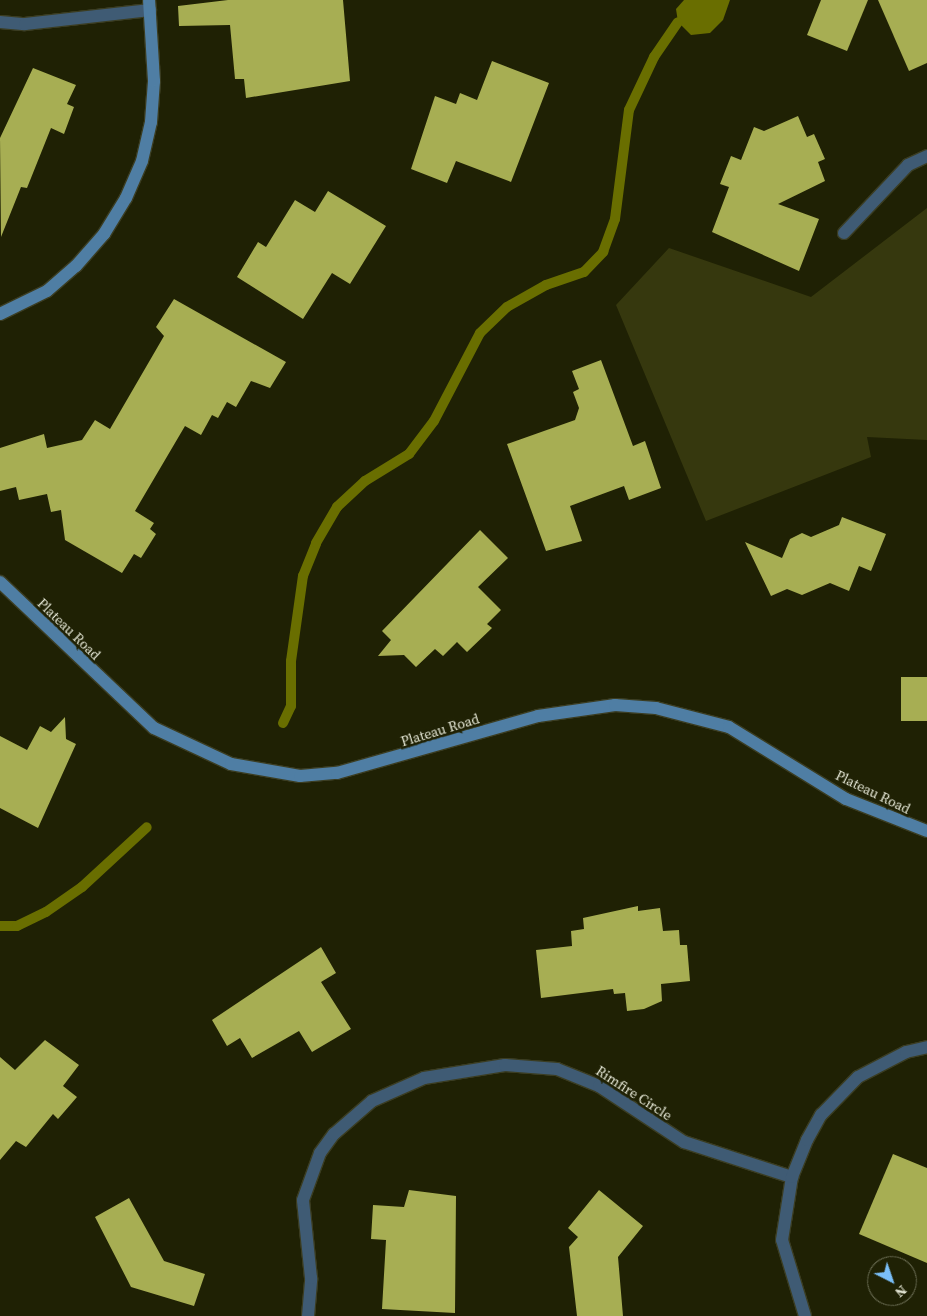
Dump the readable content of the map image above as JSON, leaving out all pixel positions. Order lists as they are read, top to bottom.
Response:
{
  "streets": {
    "street": ["Plateau Road", "Rimfire Circle"]
  },
  "north": "bottom right"
}
